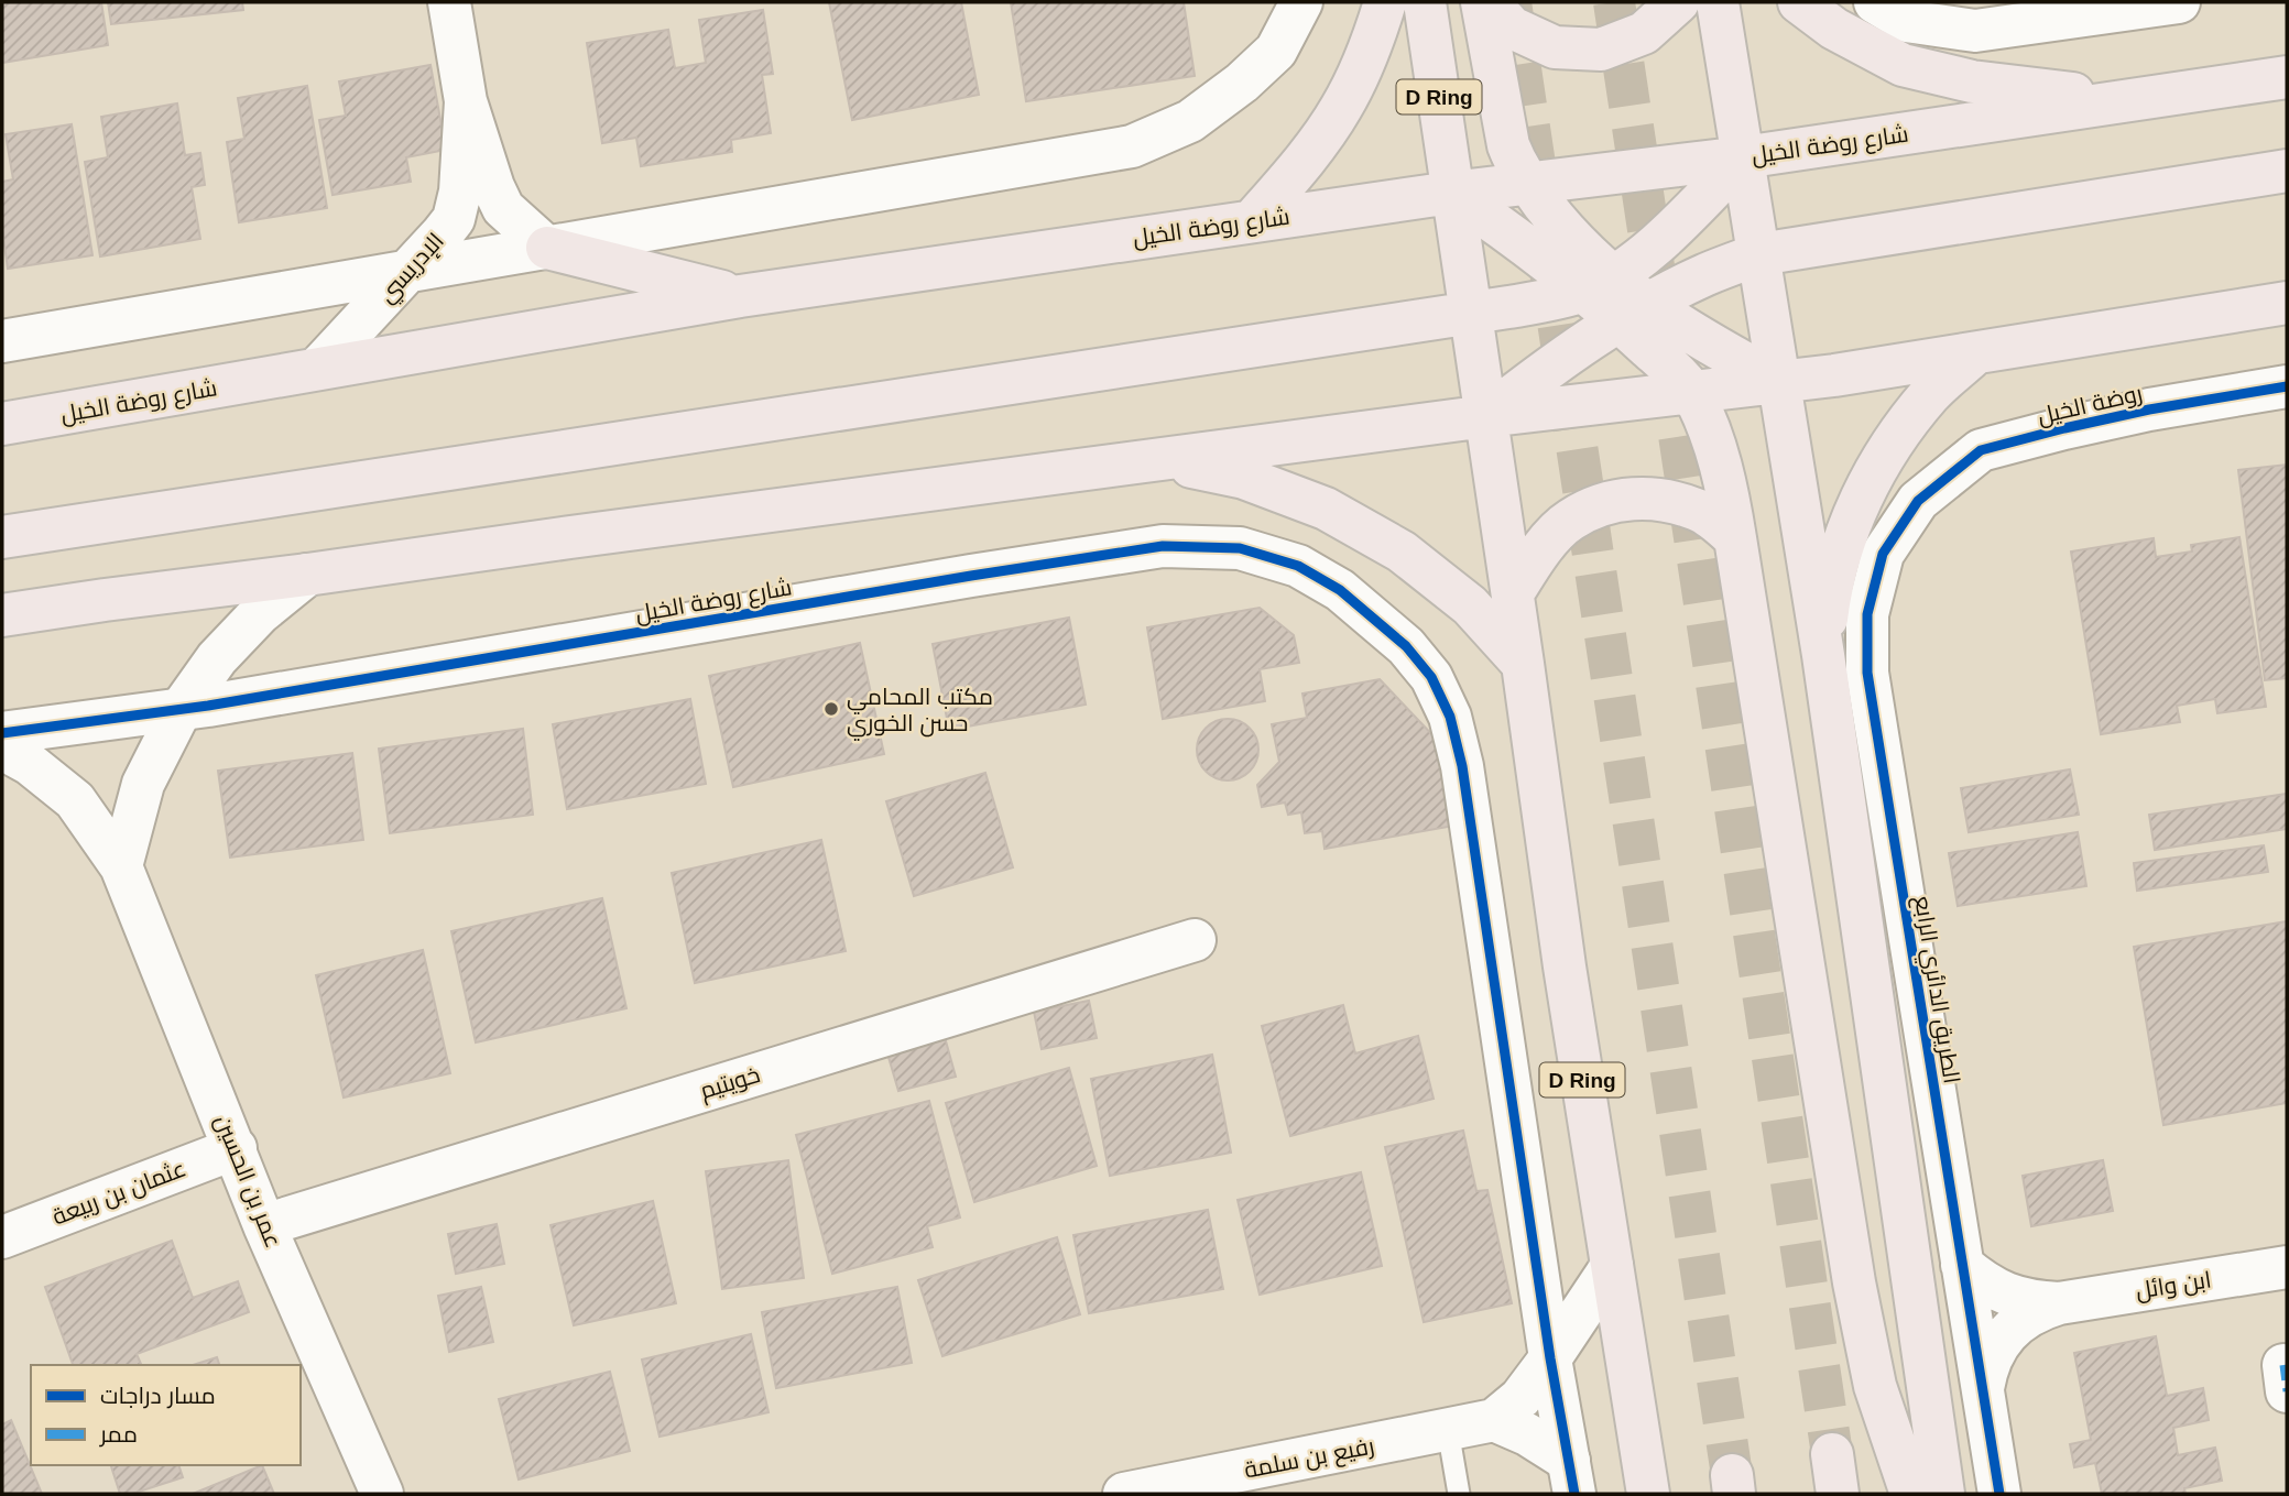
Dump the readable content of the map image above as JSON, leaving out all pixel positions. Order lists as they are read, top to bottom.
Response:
{
  "streets": {
    "main road": ["D Ring", "شارع روضة الخيل"],
    "street": [
      "الإدريسي",
      "روضة الخيل",
      "الطريق الدائري الرابع",
      "خويتيم",
      "عمر بن الحسين",
      "عثمان بن ربيعة",
      "ابن وائل",
      "رفيع بن سلمة"
    ]
  },
  "crossings": [
    ["D Ring", "شارع روضة الخيل"],
    ["D Ring", "رفيع بن سلمة"],
    ["شارع روضة الخيل", "الإدريسي"],
    ["شارع روضة الخيل", "رفيع بن سلمة"],
    ["روضة الخيل", "الطريق الدائري الرابع"],
    ["الطريق الدائري الرابع", "ابن وائل"],
    ["خويتيم", "عمر بن الحسين"],
    ["عمر بن الحسين", "عثمان بن ربيعة"]
  ],
  "places": ["مكتب المحامي حسن الخوري"],
  "legend": ["مسار دراجات", "ممر"]
}
